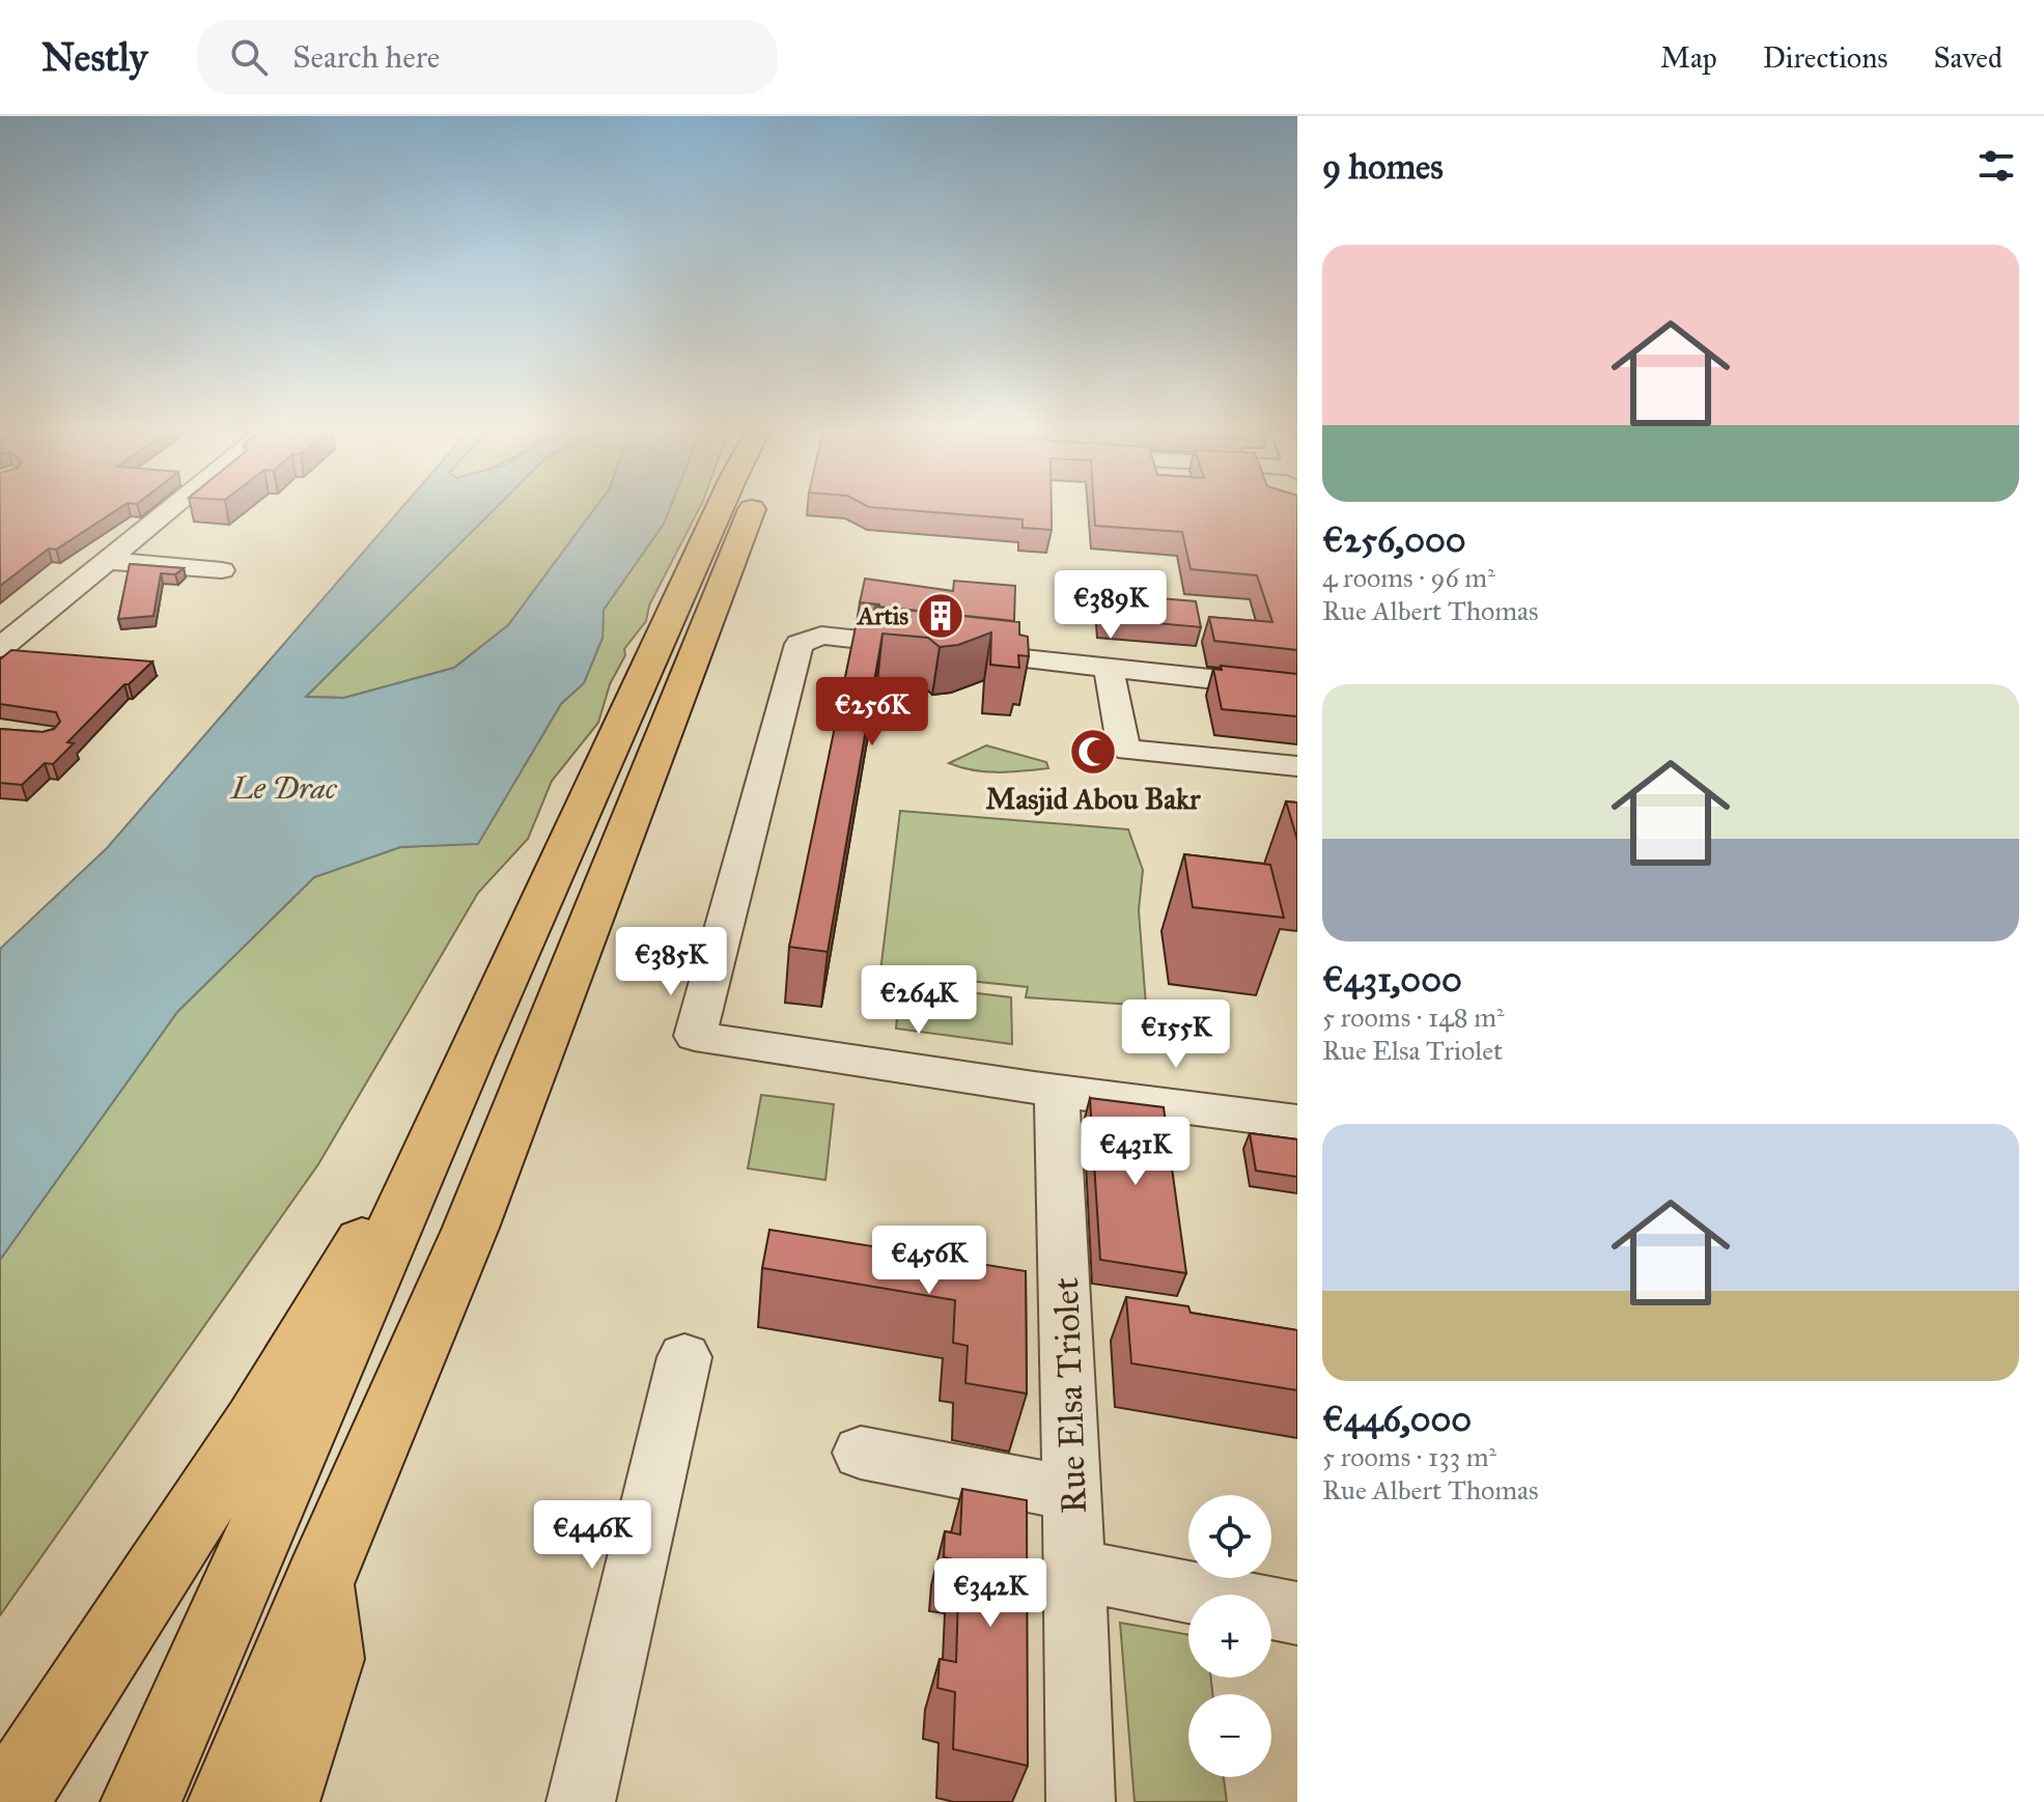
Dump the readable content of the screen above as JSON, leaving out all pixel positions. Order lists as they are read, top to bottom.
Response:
{
  "streets": {
    "street": ["Rue Elsa Triolet"]
  },
  "water": ["Le Drac"],
  "places": {
    "building": ["Artis"],
    "mosque": ["Masjid Abou Bakr"]
  },
  "page": {
    "header": "Nestly",
    "search": "Search here",
    "nav": ["Map", "Directions", "Saved"],
    "heading": "9 homes",
    "list": [
      {
        "name": "€256,000",
        "note": "4 rooms · 96 m² · Rue Albert Thomas"
      },
      {
        "name": "€431,000",
        "note": "5 rooms · 148 m² · Rue Elsa Triolet"
      },
      {
        "name": "€446,000",
        "note": "5 rooms · 133 m² · Rue Albert Thomas"
      }
    ],
    "price": [
      "€389K",
      "€256K",
      "€385K",
      "€264K",
      "€155K",
      "€431K",
      "€456K",
      "€446K",
      "€342K"
    ],
    "map_buttons": ["+", "−"]
  }
}
